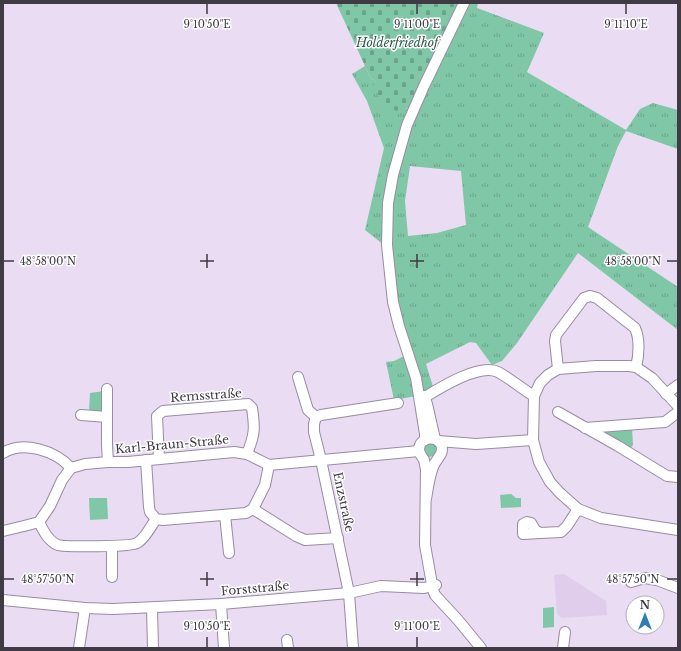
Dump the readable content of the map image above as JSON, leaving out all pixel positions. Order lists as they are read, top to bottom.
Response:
{
  "streets": {
    "street": [
      "Remsstraße",
      "Karl-Braun-Straße",
      "Enzstraße",
      "Forststraße"
    ]
  },
  "crossings": [
    ["Remsstraße", "Karl-Braun-Straße"],
    ["Enzstraße", "Forststraße"]
  ],
  "parks": ["Holderfriedhof"],
  "north": "top",
  "coordinates": [
    "9°10'50\"E",
    "9°11'00\"E",
    "9°11'10\"E",
    "48°58'00\"N",
    "48°57'50\"N"
  ]
}
